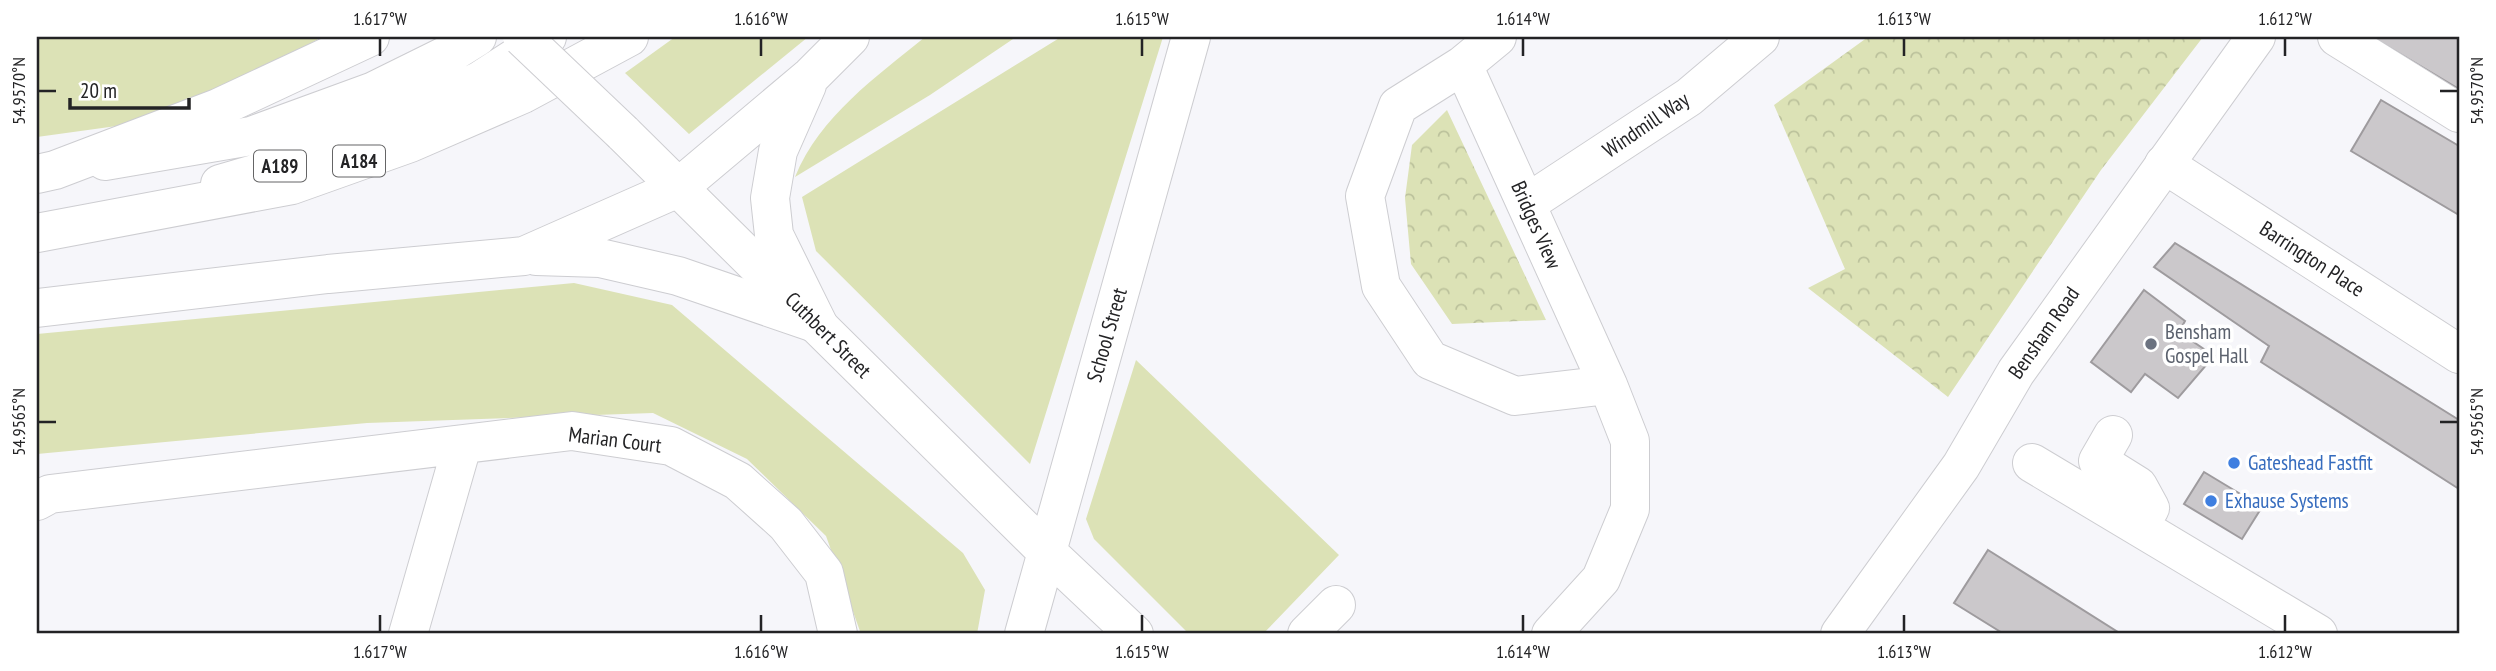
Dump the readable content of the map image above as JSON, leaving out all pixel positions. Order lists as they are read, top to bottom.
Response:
{
  "streets": {
    "main road": [
      "Windmill Way",
      "A184",
      "A189",
      "Bridges View",
      "Barrington Place",
      "Bensham Road",
      "Cuthbert Street",
      "School Street",
      "Marian Court"
    ]
  },
  "crossings": [
    ["Windmill Way", "Bridges View"],
    ["A184", "A189"],
    ["Barrington Place", "Bensham Road"],
    ["Cuthbert Street", "School Street"]
  ],
  "places": ["Bensham Gospel Hall", "Gateshead Fastfit", "Exhause Systems"],
  "scale_bar": "20 m",
  "coordinates": [
    "1.617°W",
    "1.616°W",
    "1.615°W",
    "1.614°W",
    "1.613°W",
    "1.612°W",
    "54.9570°N",
    "54.9565°N"
  ]
}
